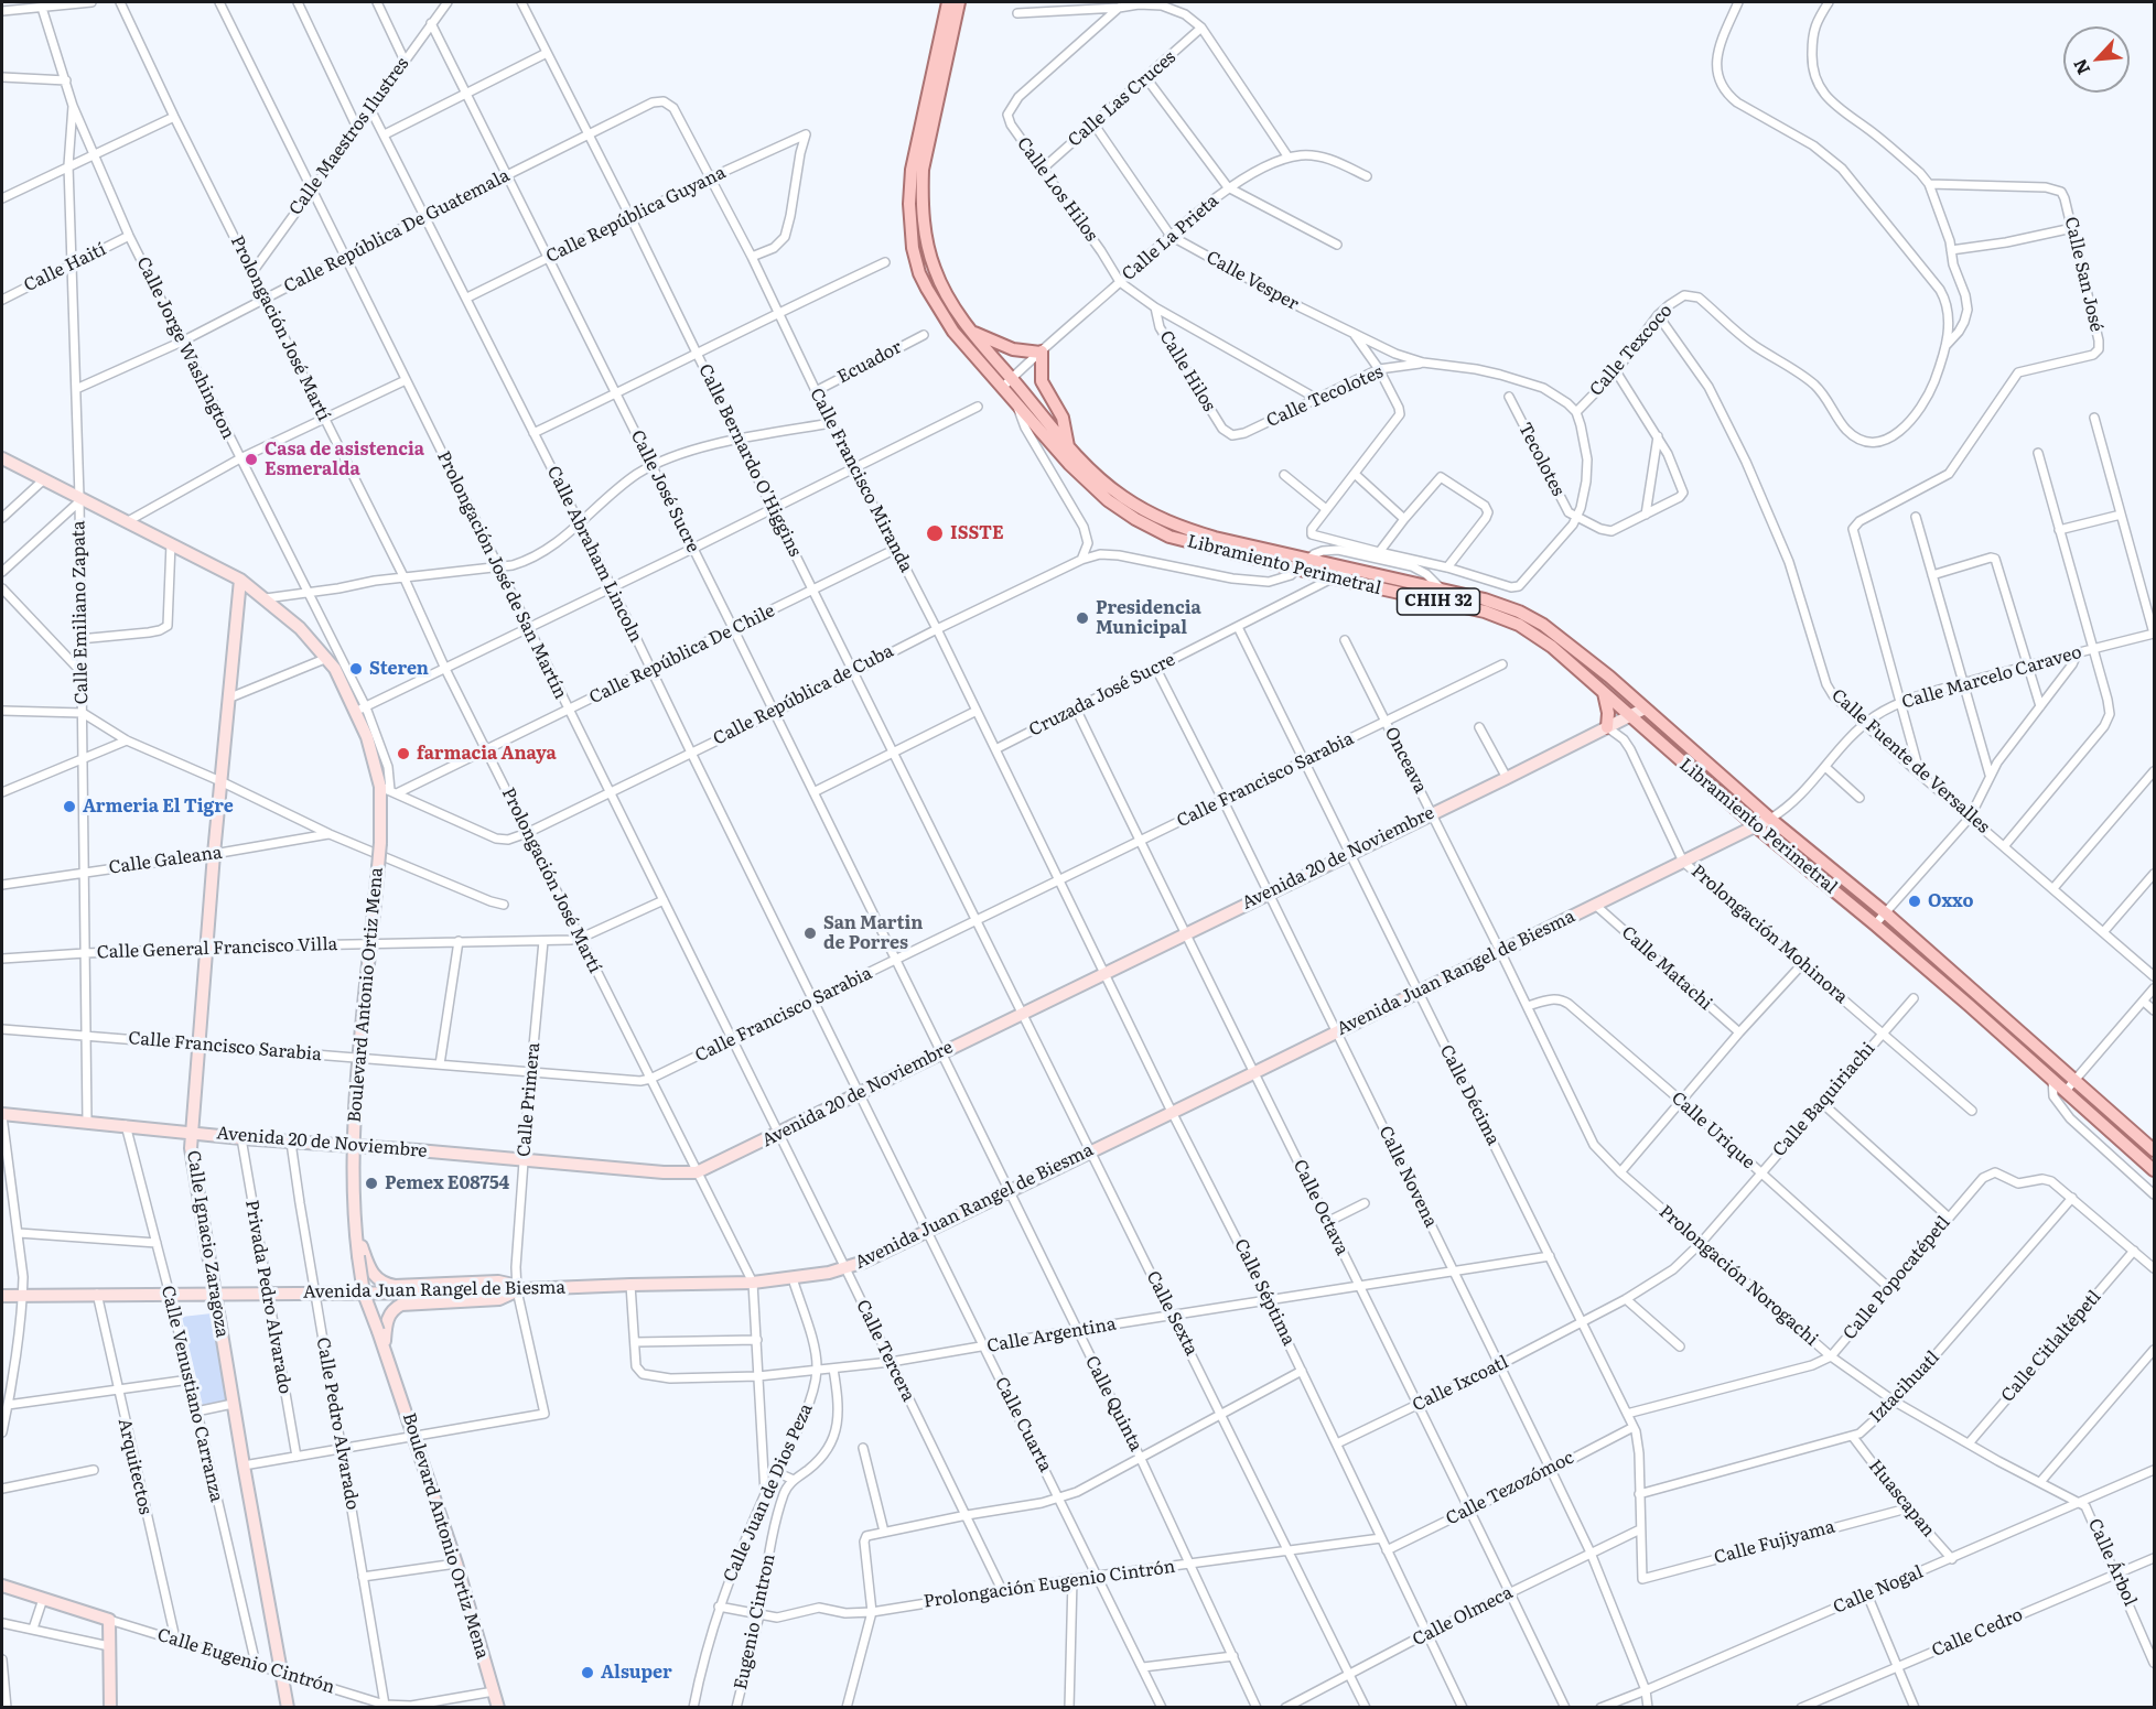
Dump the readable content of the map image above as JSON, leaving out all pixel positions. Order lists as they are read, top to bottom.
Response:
{
  "streets": {
    "main road": ["Libramiento Perimetral", "CHIH 32"],
    "street": [
      "Calle Las Cruces",
      "Calle Maestros Ilustres",
      "Calle Los Hilos",
      "Calle República Guyana",
      "Calle República De Guatemala",
      "Calle La Prieta",
      "Calle Haití",
      "Calle San José",
      "Calle Vesper",
      "Prolongación José Martí",
      "Calle Jorge Washington",
      "Calle Texcoco",
      "Ecuador",
      "Calle Hilos",
      "Calle Tecolotes",
      "Tecolotes",
      "Calle Bernardo O'Higgins",
      "Calle Francisco Miranda",
      "Calle José Sucre",
      "Calle Abraham Lincoln",
      "Prolongación José de San Martín",
      "Calle Emiliano Zapata",
      "Calle República De Chile",
      "Calle Marcelo Caraveo",
      "Calle República de Cuba",
      "Cruzada José Sucre",
      "Onceava",
      "Calle Fuente de Versalles",
      "Calle Francisco Sarabia",
      "Avenida 20 de Noviembre",
      "Calle Galeana",
      "Prolongación Mohinora",
      "Calle General Francisco Villa",
      "Calle Matachi",
      "Avenida Juan Rangel de Biesma",
      "Boulevard Antonio Ortiz Mena",
      "Calle Décima",
      "Calle Primera",
      "Calle Baquiriachi",
      "Calle Urique",
      "Calle Novena",
      "Calle Octava",
      "Calle Ignacio Zaragoza",
      "Prolongación Norogachi",
      "Calle Popocatépetl",
      "Calle Séptima",
      "Privada Pedro Alvarado",
      "Calle Sexta",
      "Calle Argentina",
      "Calle Citlaltépetl",
      "Calle Tercera",
      "Calle Ixcoatl",
      "Iztacihuatl",
      "Calle Venustiano Carranza",
      "Calle Quinta",
      "Calle Pedro Alvarado",
      "Calle Cuarta",
      "Arquitectos",
      "Calle Tezozómoc",
      "Calle Juan de Dios Peza",
      "Huascapan",
      "Calle Fujiyama",
      "Calle Árbol",
      "Prolongación Eugenio Cintrón",
      "Calle Nogal",
      "Calle Olmeca",
      "Eugenio Cintron",
      "Calle Cedro",
      "Calle Eugenio Cintrón"
    ]
  },
  "crossings": [
    ["Calle Las Cruces", "Calle Los Hilos"],
    ["Calle Las Cruces", "Calle Vesper"],
    ["Calle Maestros Ilustres", "Prolongación José Martí"],
    ["Calle Maestros Ilustres", "Calle José Sucre"],
    ["Calle Maestros Ilustres", "Calle Abraham Lincoln"],
    ["Calle Maestros Ilustres", "Prolongación José de San Martín"],
    ["Calle Los Hilos", "Calle La Prieta"],
    ["Calle Los Hilos", "Calle Hilos"],
    ["Calle República Guyana", "Calle Bernardo O'Higgins"],
    ["Calle República Guyana", "Calle Francisco Miranda"],
    ["Calle República Guyana", "Calle José Sucre"],
    ["Calle República Guyana", "Calle Abraham Lincoln"],
    ["Calle República De Guatemala", "Prolongación José Martí"],
    ["Calle República De Guatemala", "Calle Jorge Washington"],
    ["Calle República De Guatemala", "Calle Bernardo O'Higgins"],
    ["Calle República De Guatemala", "Calle Francisco Miranda"],
    ["Calle República De Guatemala", "Calle José Sucre"],
    ["Calle República De Guatemala", "Calle Abraham Lincoln"],
    ["Calle República De Guatemala", "Prolongación José de San Martín"],
    ["Calle República De Guatemala", "Calle Emiliano Zapata"],
    ["Calle La Prieta", "Calle Vesper"],
    ["Calle La Prieta", "Calle Hilos"],
    ["Calle La Prieta", "Libramiento Perimetral"],
    ["Calle Haití", "Calle Jorge Washington"],
    ["Calle Haití", "Calle Emiliano Zapata"],
    ["Calle San José", "Calle Marcelo Caraveo"],
    ["Calle Vesper", "Calle Tecolotes"],
    ["Prolongación José Martí", "Calle República De Chile"],
    ["Prolongación José Martí", "Calle República de Cuba"],
    ["Prolongación José Martí", "Calle Francisco Sarabia"],
    ["Prolongación José Martí", "Avenida 20 de Noviembre"],
    ["Prolongación José Martí", "Calle General Francisco Villa"],
    ["Prolongación José Martí", "Avenida Juan Rangel de Biesma"],
    ["Prolongación José Martí", "Calle Argentina"],
    ["Prolongación José Martí", "Calle Juan de Dios Peza"],
    ["Calle Jorge Washington", "Calle Emiliano Zapata"],
    ["Calle Jorge Washington", "Boulevard Antonio Ortiz Mena"],
    ["Calle Texcoco", "Calle Fuente de Versalles"],
    ["Ecuador", "Calle Francisco Miranda"],
    ["Calle Hilos", "Calle Tecolotes"],
    ["Calle Bernardo O'Higgins", "Calle República De Chile"],
    ["Calle Bernardo O'Higgins", "Calle República de Cuba"],
    ["Calle Bernardo O'Higgins", "Calle Francisco Sarabia"],
    ["Calle Bernardo O'Higgins", "Calle Sexta"],
    ["Calle Francisco Miranda", "Calle República De Chile"],
    ["Calle Francisco Miranda", "Calle República de Cuba"],
    ["Calle Francisco Miranda", "Cruzada José Sucre"],
    ["Calle Francisco Miranda", "Calle Francisco Sarabia"],
    ["Calle Francisco Miranda", "Calle Séptima"],
    ["Calle José Sucre", "Calle República De Chile"],
    ["Calle José Sucre", "Calle República de Cuba"],
    ["Calle José Sucre", "Calle Francisco Sarabia"],
    ["Calle José Sucre", "Calle Quinta"],
    ["Calle Abraham Lincoln", "Calle República De Chile"],
    ["Calle Abraham Lincoln", "Calle República de Cuba"],
    ["Calle Abraham Lincoln", "Calle Francisco Sarabia"],
    ["Calle Abraham Lincoln", "Calle Cuarta"],
    ["Libramiento Perimetral", "Calle Marcelo Caraveo"],
    ["Libramiento Perimetral", "Calle República de Cuba"],
    ["Libramiento Perimetral", "Cruzada José Sucre"],
    ["Libramiento Perimetral", "Avenida 20 de Noviembre"],
    ["Libramiento Perimetral", "Avenida Juan Rangel de Biesma"],
    ["Prolongación José de San Martín", "Calle República De Chile"],
    ["Prolongación José de San Martín", "Calle República de Cuba"],
    ["Prolongación José de San Martín", "Calle Francisco Sarabia"],
    ["Prolongación José de San Martín", "Calle General Francisco Villa"],
    ["Prolongación José de San Martín", "Calle Tercera"],
    ["Calle Emiliano Zapata", "Calle Francisco Sarabia"],
    ["Calle Emiliano Zapata", "Avenida 20 de Noviembre"],
    ["Calle Emiliano Zapata", "Calle Galeana"],
    ["Calle Emiliano Zapata", "Calle General Francisco Villa"],
    ["Calle Emiliano Zapata", "Boulevard Antonio Ortiz Mena"],
    ["Calle República De Chile", "Calle República de Cuba"],
    ["Calle República De Chile", "Boulevard Antonio Ortiz Mena"],
    ["Calle Marcelo Caraveo", "Calle Fuente de Versalles"],
    ["Calle Marcelo Caraveo", "Avenida Juan Rangel de Biesma"],
    ["Calle República de Cuba", "Boulevard Antonio Ortiz Mena"],
    ["Cruzada José Sucre", "Calle Décima"],
    ["Cruzada José Sucre", "Calle Novena"],
    ["Cruzada José Sucre", "Calle Octava"],
    ["Onceava", "Calle Francisco Sarabia"],
    ["Onceava", "Avenida 20 de Noviembre"],
    ["Onceava", "Avenida Juan Rangel de Biesma"],
    ["Onceava", "Prolongación Norogachi"],
    ["Calle Francisco Sarabia", "Boulevard Antonio Ortiz Mena"],
    ["Calle Francisco Sarabia", "Calle Décima"],
    ["Calle Francisco Sarabia", "Calle Primera"],
    ["Calle Francisco Sarabia", "Calle Novena"],
    ["Calle Francisco Sarabia", "Calle Octava"],
    ["Calle Francisco Sarabia", "Calle Ignacio Zaragoza"],
    ["Calle Francisco Sarabia", "Calle Séptima"],
    ["Calle Francisco Sarabia", "Calle Sexta"],
    ["Calle Francisco Sarabia", "Calle Tercera"],
    ["Calle Francisco Sarabia", "Calle Quinta"],
    ["Calle Francisco Sarabia", "Calle Cuarta"],
    ["Avenida 20 de Noviembre", "Prolongación Mohinora"],
    ["Avenida 20 de Noviembre", "Boulevard Antonio Ortiz Mena"],
    ["Avenida 20 de Noviembre", "Calle Décima"],
    ["Avenida 20 de Noviembre", "Calle Primera"],
    ["Avenida 20 de Noviembre", "Calle Novena"],
    ["Avenida 20 de Noviembre", "Calle Octava"],
    ["Avenida 20 de Noviembre", "Calle Ignacio Zaragoza"],
    ["Avenida 20 de Noviembre", "Calle Séptima"],
    ["Avenida 20 de Noviembre", "Privada Pedro Alvarado"],
    ["Avenida 20 de Noviembre", "Calle Sexta"],
    ["Avenida 20 de Noviembre", "Calle Tercera"],
    ["Avenida 20 de Noviembre", "Calle Venustiano Carranza"],
    ["Avenida 20 de Noviembre", "Calle Quinta"],
    ["Avenida 20 de Noviembre", "Calle Pedro Alvarado"],
    ["Avenida 20 de Noviembre", "Calle Cuarta"],
    ["Calle Galeana", "Calle Ignacio Zaragoza"],
    ["Prolongación Mohinora", "Avenida Juan Rangel de Biesma"],
    ["Prolongación Mohinora", "Calle Baquiriachi"],
    ["Calle General Francisco Villa", "Boulevard Antonio Ortiz Mena"],
    ["Calle General Francisco Villa", "Calle Primera"],
    ["Calle General Francisco Villa", "Calle Ignacio Zaragoza"],
    ["Calle Matachi", "Avenida Juan Rangel de Biesma"],
    ["Avenida Juan Rangel de Biesma", "Calle Décima"],
    ["Avenida Juan Rangel de Biesma", "Calle Primera"],
    ["Avenida Juan Rangel de Biesma", "Calle Novena"],
    ["Avenida Juan Rangel de Biesma", "Calle Octava"],
    ["Avenida Juan Rangel de Biesma", "Calle Ignacio Zaragoza"],
    ["Avenida Juan Rangel de Biesma", "Prolongación Norogachi"],
    ["Avenida Juan Rangel de Biesma", "Calle Séptima"],
    ["Avenida Juan Rangel de Biesma", "Privada Pedro Alvarado"],
    ["Avenida Juan Rangel de Biesma", "Calle Sexta"],
    ["Avenida Juan Rangel de Biesma", "Calle Argentina"],
    ["Avenida Juan Rangel de Biesma", "Calle Tercera"],
    ["Avenida Juan Rangel de Biesma", "Calle Venustiano Carranza"],
    ["Avenida Juan Rangel de Biesma", "Calle Quinta"],
    ["Avenida Juan Rangel de Biesma", "Calle Pedro Alvarado"],
    ["Avenida Juan Rangel de Biesma", "Calle Cuarta"],
    ["Avenida Juan Rangel de Biesma", "Arquitectos"],
    ["Avenida Juan Rangel de Biesma", "Calle Juan de Dios Peza"],
    ["Boulevard Antonio Ortiz Mena", "Calle Primera"],
    ["Boulevard Antonio Ortiz Mena", "Calle Ignacio Zaragoza"],
    ["Boulevard Antonio Ortiz Mena", "Calle Eugenio Cintrón"],
    ["Calle Décima", "Calle Baquiriachi"],
    ["Calle Décima", "Calle Popocatépetl"],
    ["Calle Décima", "Calle Argentina"],
    ["Calle Décima", "Calle Ixcoatl"],
    ["Calle Décima", "Iztacihuatl"],
    ["Calle Décima", "Calle Tezozómoc"],
    ["Calle Décima", "Calle Fujiyama"],
    ["Calle Décima", "Calle Olmeca"],
    ["Calle Baquiriachi", "Calle Urique"],
    ["Calle Baquiriachi", "Prolongación Norogachi"],
    ["Calle Baquiriachi", "Calle Ixcoatl"],
    ["Calle Urique", "Prolongación Norogachi"],
    ["Calle Urique", "Calle Popocatépetl"],
    ["Calle Novena", "Calle Argentina"],
    ["Calle Novena", "Calle Ixcoatl"],
    ["Calle Novena", "Calle Tezozómoc"],
    ["Calle Novena", "Calle Nogal"],
    ["Calle Novena", "Calle Olmeca"],
    ["Calle Octava", "Calle Argentina"],
    ["Calle Octava", "Calle Ixcoatl"],
    ["Calle Octava", "Calle Tezozómoc"],
    ["Calle Octava", "Calle Olmeca"],
    ["Calle Ignacio Zaragoza", "Calle Eugenio Cintrón"],
    ["Prolongación Norogachi", "Calle Popocatépetl"],
    ["Prolongación Norogachi", "Calle Citlaltépetl"],
    ["Prolongación Norogachi", "Iztacihuatl"],
    ["Prolongación Norogachi", "Calle Árbol"],
    ["Prolongación Norogachi", "Calle Nogal"],
    ["Calle Popocatépetl", "Iztacihuatl"],
    ["Calle Séptima", "Calle Argentina"],
    ["Calle Séptima", "Calle Ixcoatl"],
    ["Calle Séptima", "Calle Tezozómoc"],
    ["Calle Séptima", "Prolongación Eugenio Cintrón"],
    ["Calle Séptima", "Calle Olmeca"],
    ["Calle Sexta", "Calle Argentina"],
    ["Calle Sexta", "Prolongación Eugenio Cintrón"],
    ["Calle Sexta", "Calle Olmeca"],
    ["Calle Argentina", "Calle Tercera"],
    ["Calle Argentina", "Calle Quinta"],
    ["Calle Argentina", "Calle Cuarta"],
    ["Calle Argentina", "Calle Juan de Dios Peza"],
    ["Calle Tercera", "Prolongación Eugenio Cintrón"],
    ["Iztacihuatl", "Huascapan"],
    ["Calle Venustiano Carranza", "Calle Eugenio Cintrón"],
    ["Calle Quinta", "Prolongación Eugenio Cintrón"],
    ["Calle Pedro Alvarado", "Calle Eugenio Cintrón"],
    ["Calle Cuarta", "Prolongación Eugenio Cintrón"],
    ["Arquitectos", "Calle Eugenio Cintrón"],
    ["Calle Juan de Dios Peza", "Prolongación Eugenio Cintrón"],
    ["Huascapan", "Calle Fujiyama"],
    ["Huascapan", "Calle Nogal"],
    ["Calle Árbol", "Calle Nogal"],
    ["Calle Árbol", "Calle Cedro"],
    ["Prolongación Eugenio Cintrón", "Eugenio Cintron"]
  ],
  "places": [
    "Casa de asistencia Esmeralda",
    "ISSTE",
    "Presidencia Municipal",
    "Steren",
    "farmacia Anaya",
    "Armeria El Tigre",
    "Oxxo",
    "San Martin de Porres",
    "Pemex E08754",
    "Alsuper"
  ],
  "north": "bottom left"
}
